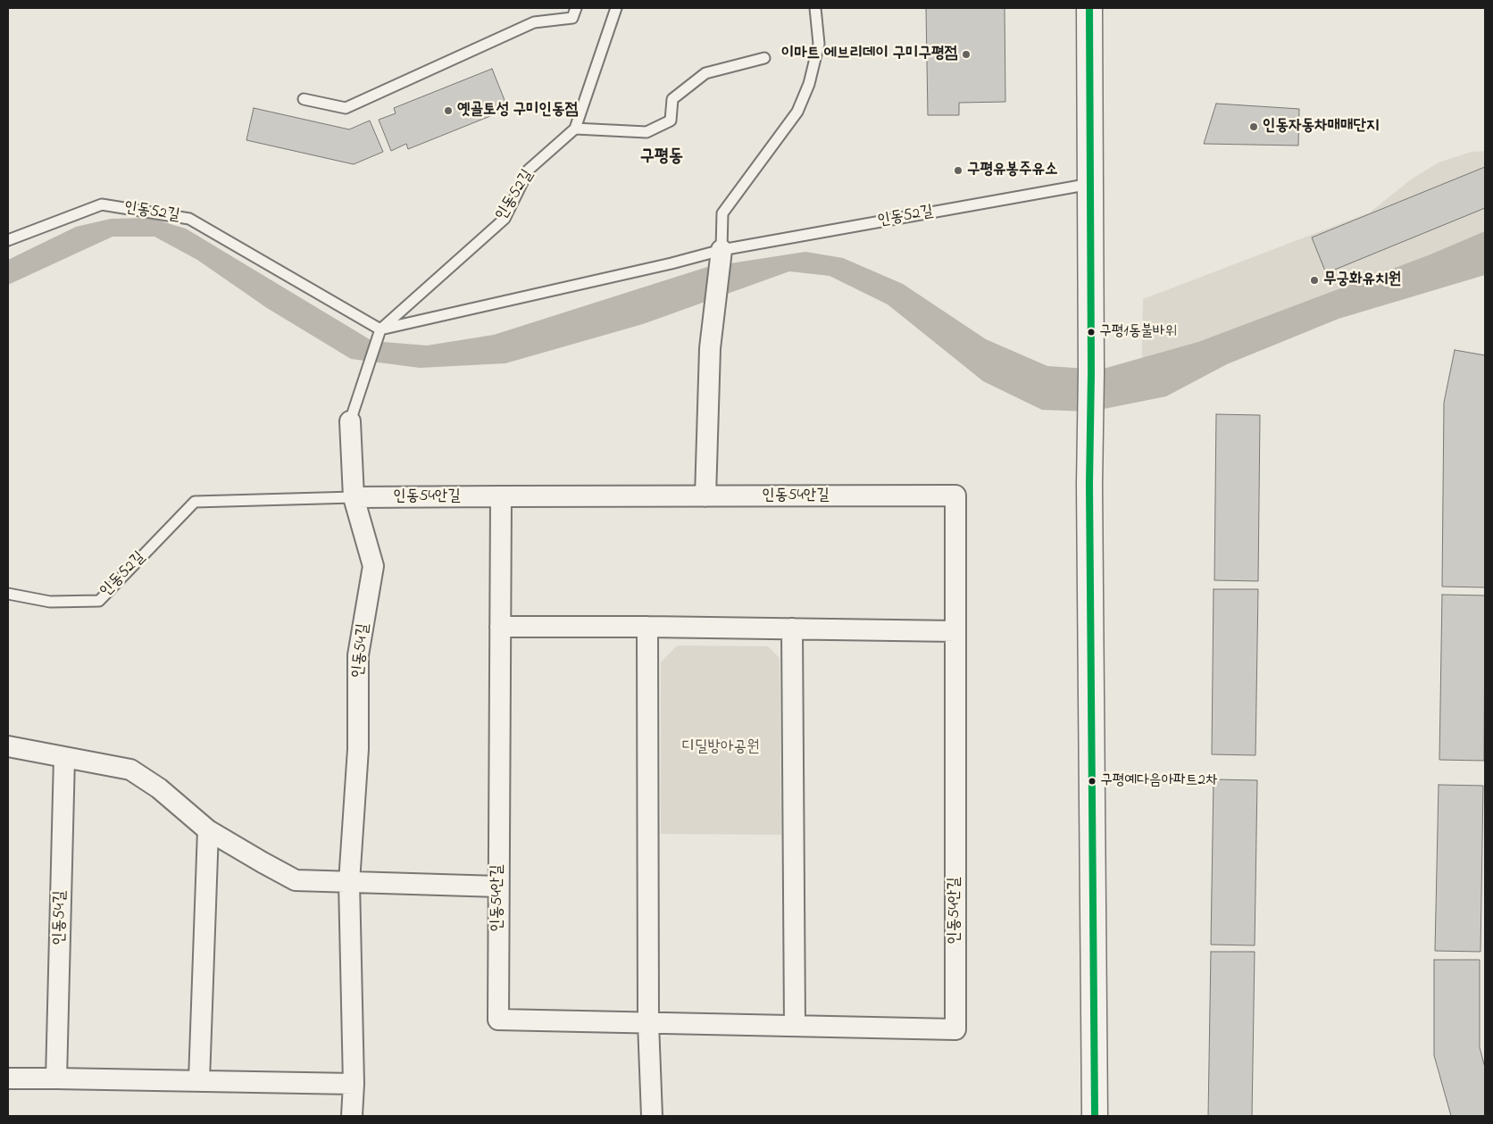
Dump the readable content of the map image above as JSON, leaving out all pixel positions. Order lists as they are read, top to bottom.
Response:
{
  "streets": {
    "street": ["인동54안길", "인동54길"],
    "lane": ["인동52길"]
  },
  "crossings": [
    ["인동52길", "인동54안길"],
    ["인동52길", "인동54길"],
    ["인동54안길", "인동54길"]
  ],
  "districts": ["구평동"],
  "parks": ["디딜방아공원"],
  "places": [
    "이마트 에브리데이 구미구평점",
    "옛골토성 구미인동점",
    "인동자동차매매단지",
    "구평유봉주유소",
    "무궁화유치원",
    "구평1동불바위",
    "구평예다음아파트2차"
  ]
}
